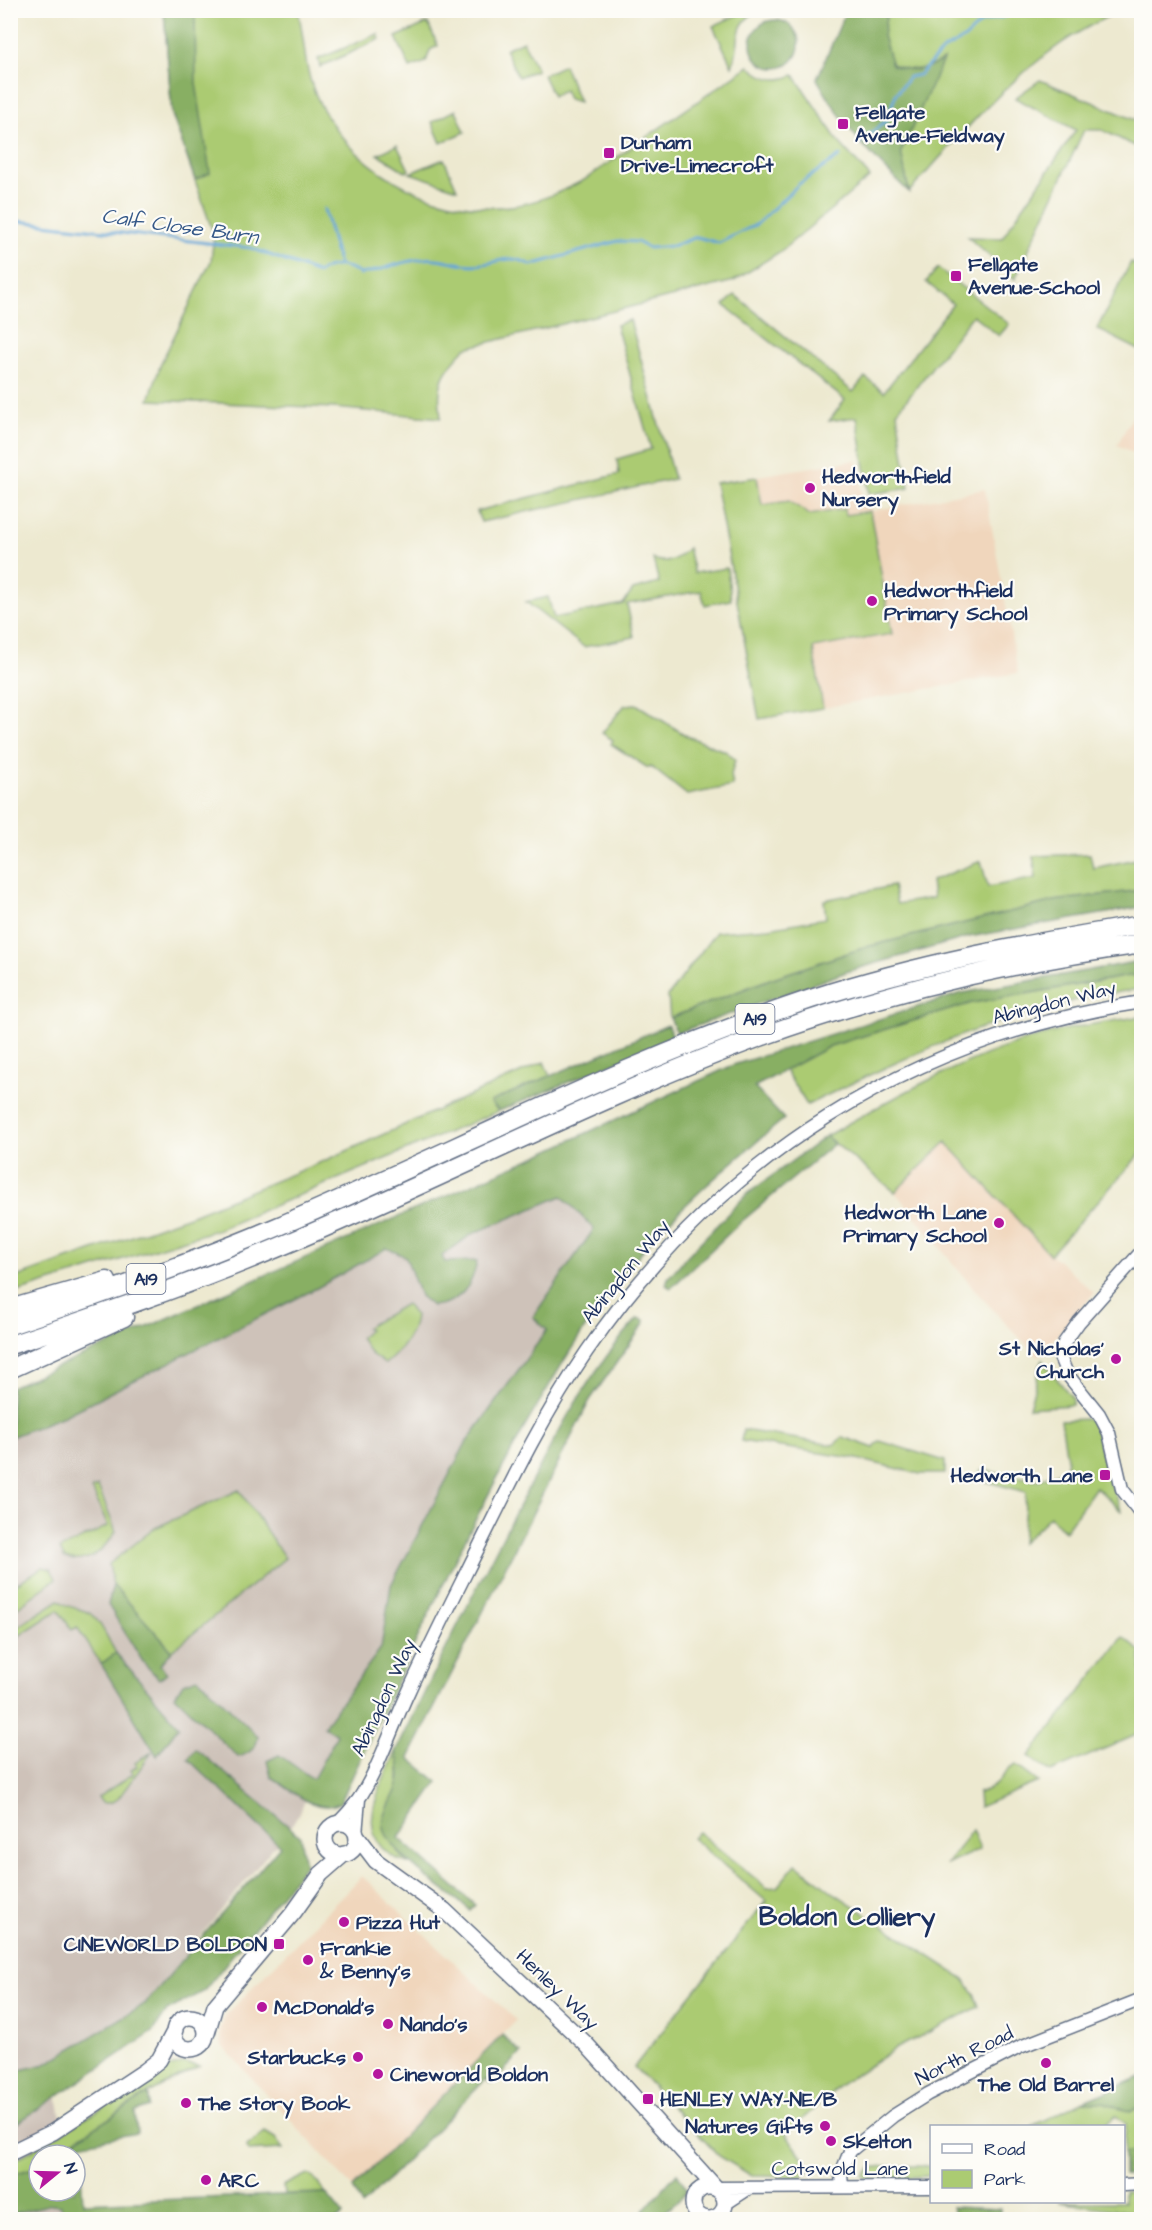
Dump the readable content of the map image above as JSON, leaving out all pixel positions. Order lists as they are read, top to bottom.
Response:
{
  "streets": {
    "highway": ["A19"],
    "main road": ["Henley Way"],
    "street": ["Abingdon Way", "North Road", "Cotswold Lane"]
  },
  "crossings": [
    ["Abingdon Way", "Henley Way"],
    ["Henley Way", "Cotswold Lane"],
    ["North Road", "Cotswold Lane"]
  ],
  "districts": ["Boldon Colliery"],
  "water": ["Calf Close Burn"],
  "places": {
    "transit": [
      "Fellgate Avenue-Fieldway",
      "Durham Drive-Limecroft",
      "Fellgate Avenue-School",
      "Hedworth Lane",
      "CINEWORLD BOLDON",
      "HENLEY WAY-NE/B"
    ],
    "other": [
      "Hedworthfield Nursery",
      "Hedworthfield Primary School",
      "Hedworth Lane Primary School",
      "St Nicholas’ Church",
      "Pizza Hut",
      "Frankie & Benny's",
      "McDonald's",
      "Nando's",
      "Starbucks",
      "The Old Barrel",
      "Cineworld Boldon",
      "The Story Book",
      "Natures Gifts",
      "Skelton",
      "ARC"
    ]
  },
  "legend": ["Road", "Park"],
  "north": "right"
}
